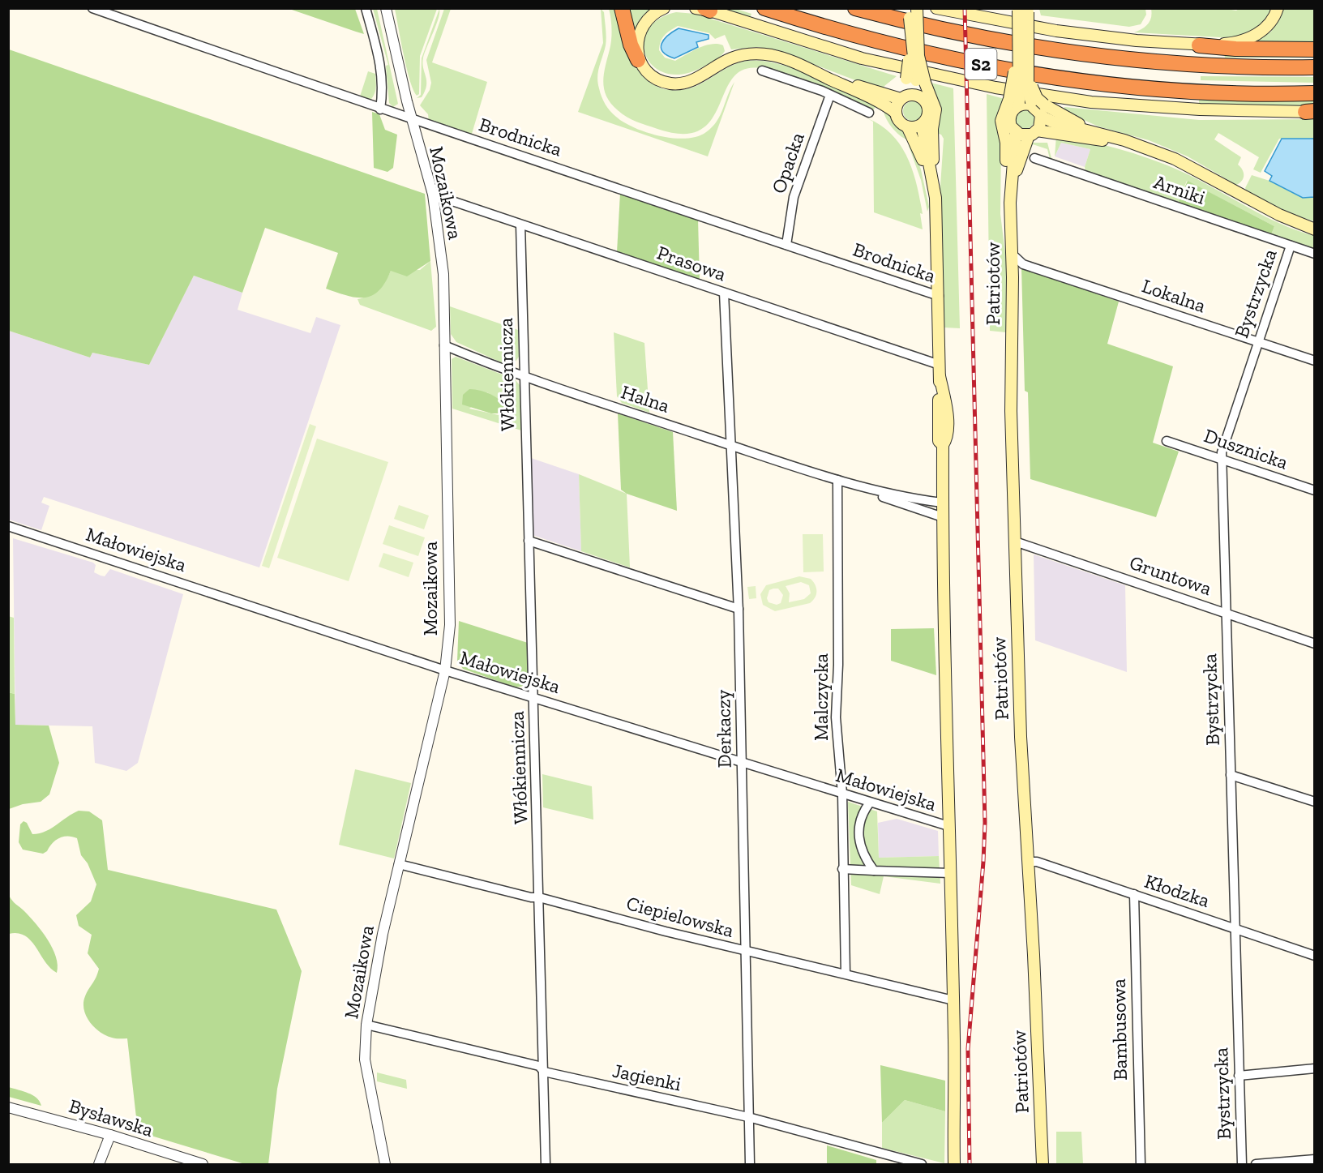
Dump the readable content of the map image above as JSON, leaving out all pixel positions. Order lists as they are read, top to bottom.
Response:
{
  "streets": {
    "highway": ["S2"],
    "main road": ["Patriotów"],
    "street": [
      "Brodnicka",
      "Opacka",
      "Arniki",
      "Mozaikowa",
      "Prasowa",
      "Bystrzycka",
      "Lokalna",
      "Włókiennicza",
      "Halna",
      "Dusznicka",
      "Małowiejska",
      "Gruntowa",
      "Malczycka",
      "Derkaczy",
      "Kłodzka",
      "Ciepielowska",
      "Bambusowa",
      "Jagienki",
      "Bysławska"
    ]
  },
  "crossings": [
    ["Brodnicka", "Opacka"],
    ["Brodnicka", "Mozaikowa"],
    ["Arniki", "Bystrzycka"],
    ["Mozaikowa", "Prasowa"],
    ["Mozaikowa", "Halna"],
    ["Mozaikowa", "Małowiejska"],
    ["Mozaikowa", "Ciepielowska"],
    ["Mozaikowa", "Jagienki"],
    ["Prasowa", "Włókiennicza"],
    ["Prasowa", "Derkaczy"],
    ["Patriotów", "Lokalna"],
    ["Patriotów", "Gruntowa"],
    ["Patriotów", "Kłodzka"],
    ["Bystrzycka", "Lokalna"],
    ["Bystrzycka", "Dusznicka"],
    ["Bystrzycka", "Gruntowa"],
    ["Bystrzycka", "Kłodzka"],
    ["Włókiennicza", "Halna"],
    ["Włókiennicza", "Małowiejska"],
    ["Włókiennicza", "Ciepielowska"],
    ["Włókiennicza", "Jagienki"],
    ["Halna", "Malczycka"],
    ["Halna", "Derkaczy"],
    ["Małowiejska", "Malczycka"],
    ["Małowiejska", "Derkaczy"],
    ["Malczycka", "Ciepielowska"],
    ["Derkaczy", "Ciepielowska"],
    ["Derkaczy", "Jagienki"],
    ["Kłodzka", "Bambusowa"]
  ]
}
